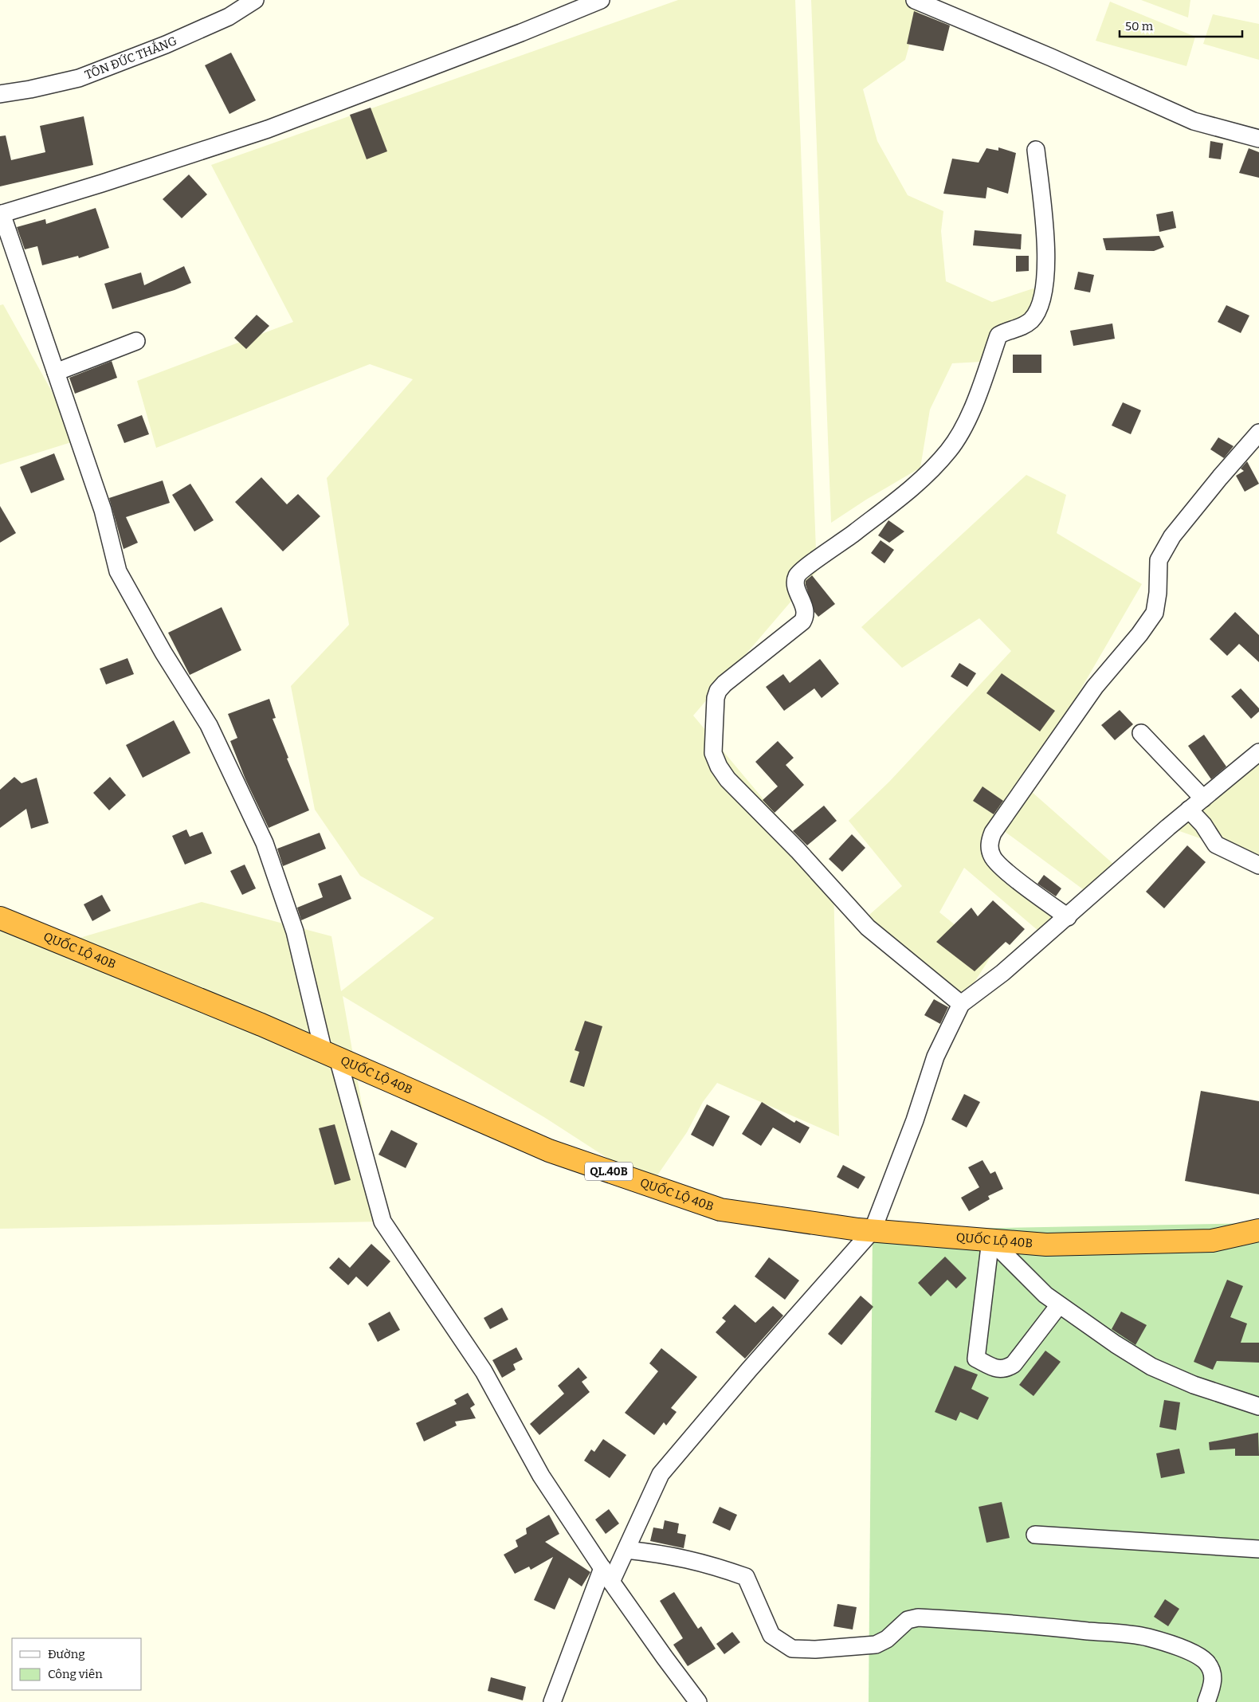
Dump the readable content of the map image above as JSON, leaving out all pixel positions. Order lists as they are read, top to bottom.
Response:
{
  "streets": {
    "highway": ["QUỐC LỘ 40B", "QL.40B"],
    "street": ["TÔN ĐỨC THẮNG"]
  },
  "legend": ["Đường", "Công viên"],
  "scale_bar": "50 m"
}
